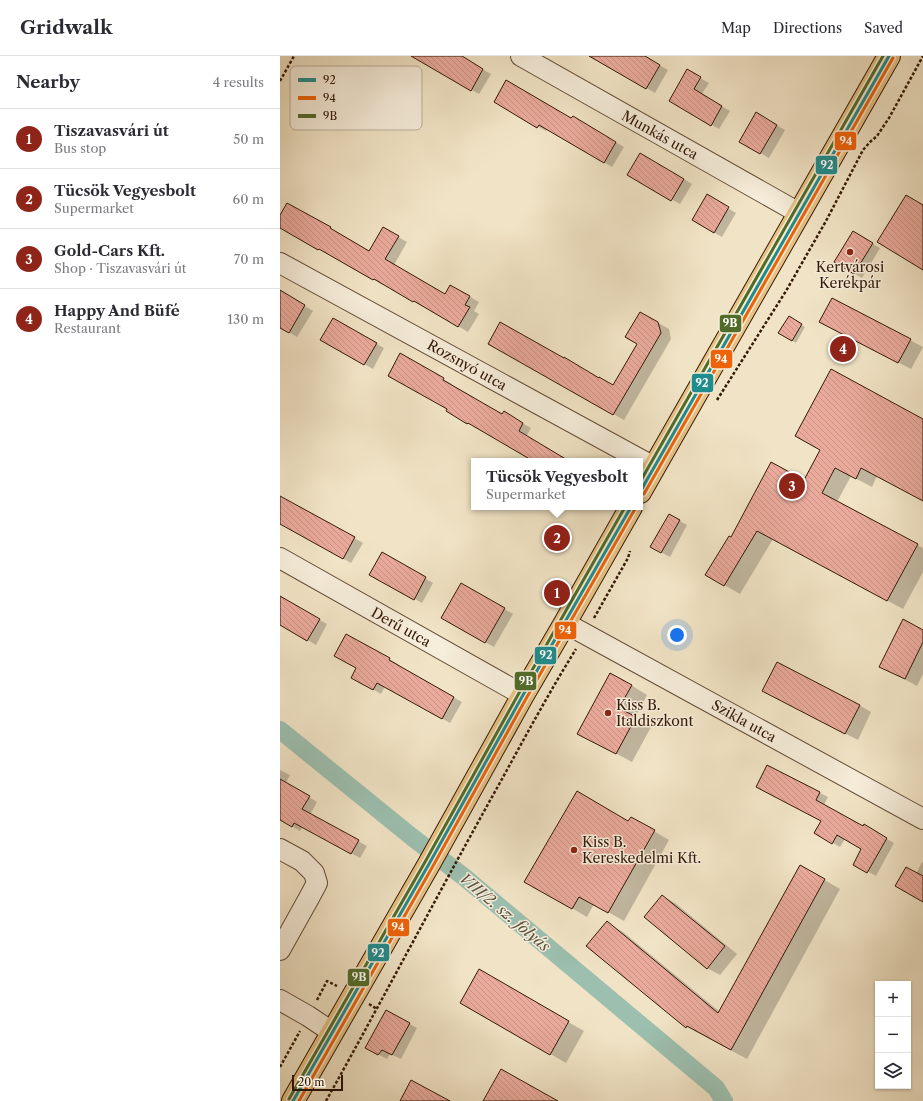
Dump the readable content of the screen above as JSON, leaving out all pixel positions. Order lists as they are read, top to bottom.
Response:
{
  "streets": {
    "street": [
      "Munkás utca",
      "Rozsnyó utca",
      "Derű utca",
      "Szikla utca"
    ]
  },
  "water": ["VIII/2. sz. folyás"],
  "places": ["Kertvárosi Kerékpár", "Kiss B. Italdiszkont", "Kiss B. Kereskedelmi Kft."],
  "lines": ["transit line 92", "transit line 9B", "transit line 94"],
  "legend": ["92", "94", "9B"],
  "scale_bar": "20 m",
  "page": {
    "header": "Gridwalk",
    "nav": ["Map", "Directions", "Saved"],
    "heading": ["Nearby", "4 results"],
    "list": [
      {
        "mark": "1",
        "name": "Tiszavasvári út",
        "note": "Bus stop",
        "value": "50 m"
      },
      {
        "mark": "2",
        "name": "Tücsök Vegyesbolt",
        "note": "Supermarket",
        "value": "60 m"
      },
      {
        "mark": "3",
        "name": "Gold-Cars Kft.",
        "note": "Shop · Tiszavasvári út",
        "value": "70 m"
      },
      {
        "mark": "4",
        "name": "Happy And Büfé",
        "note": "Restaurant",
        "value": "130 m"
      }
    ],
    "pins": [
      "4",
      "3",
      "2",
      "1"
    ],
    "popup": ["Tücsök Vegyesbolt", "Supermarket"],
    "map_buttons": ["+", "−"],
    "scale": "20 m"
  }
}
